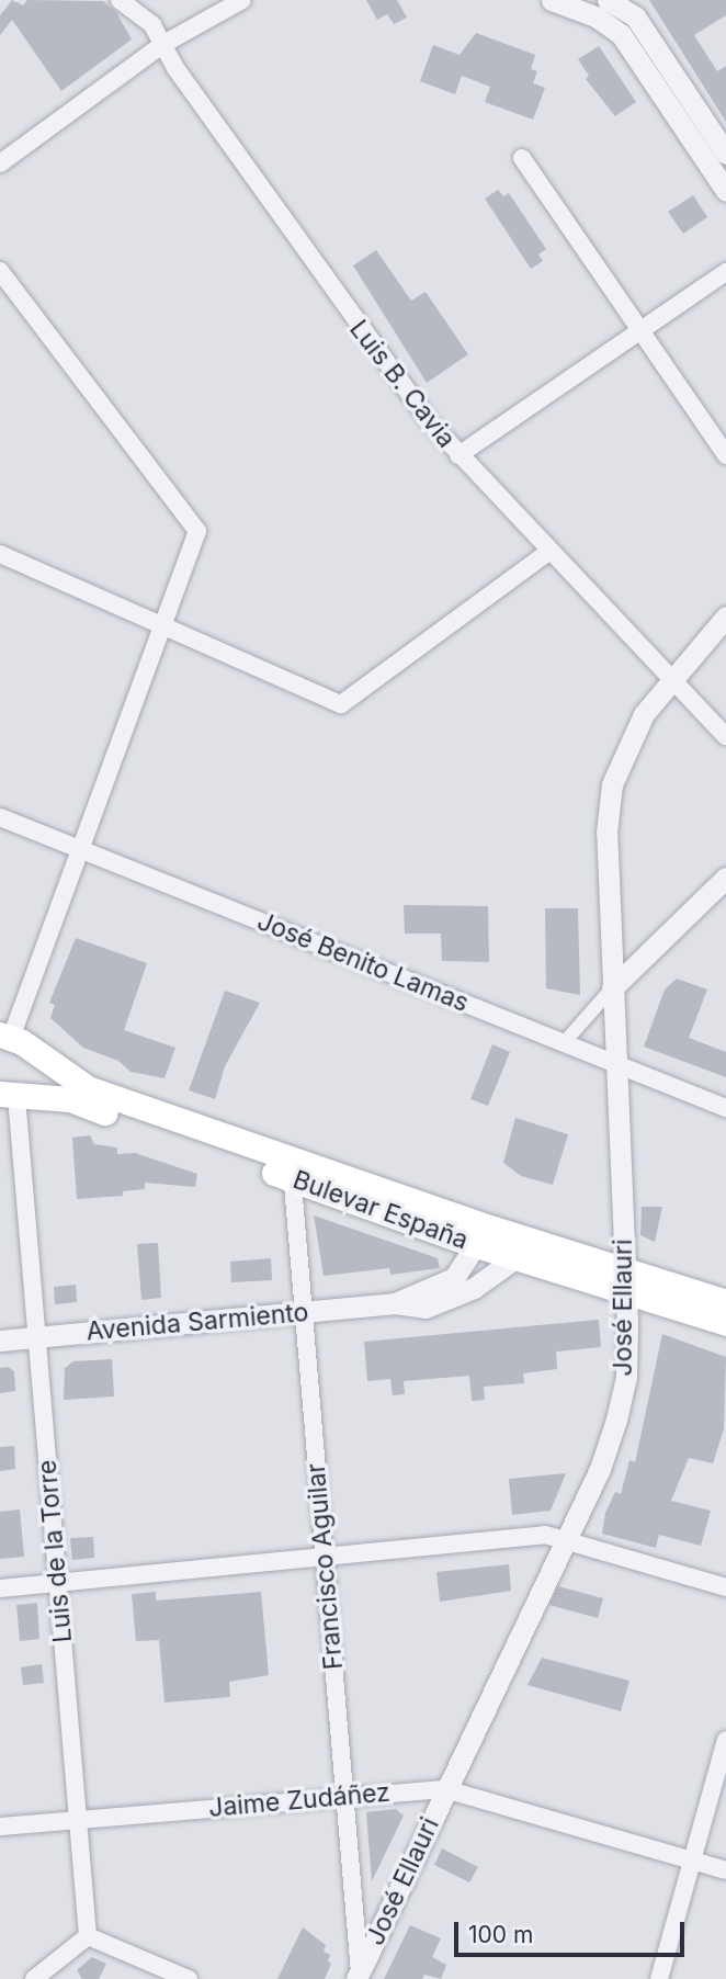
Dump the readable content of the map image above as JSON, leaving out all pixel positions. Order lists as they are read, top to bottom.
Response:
{
  "streets": {
    "main road": ["Bulevar España"],
    "street": [
      "Luis B. Cavia",
      "José Benito Lamas",
      "José Ellauri",
      "Avenida Sarmiento",
      "Luis de la Torre",
      "Francisco Aguilar",
      "Jaime Zudáñez"
    ]
  },
  "crossings": [
    ["Luis B. Cavia", "José Ellauri"],
    ["José Benito Lamas", "José Ellauri"],
    ["Bulevar España", "José Ellauri"],
    ["Bulevar España", "Avenida Sarmiento"],
    ["Bulevar España", "Luis de la Torre"],
    ["Bulevar España", "Francisco Aguilar"],
    ["José Ellauri", "Francisco Aguilar"],
    ["José Ellauri", "Jaime Zudáñez"],
    ["Avenida Sarmiento", "Luis de la Torre"],
    ["Avenida Sarmiento", "Francisco Aguilar"],
    ["Luis de la Torre", "Jaime Zudáñez"],
    ["Francisco Aguilar", "Jaime Zudáñez"]
  ],
  "scale_bar": "100 m"
}
